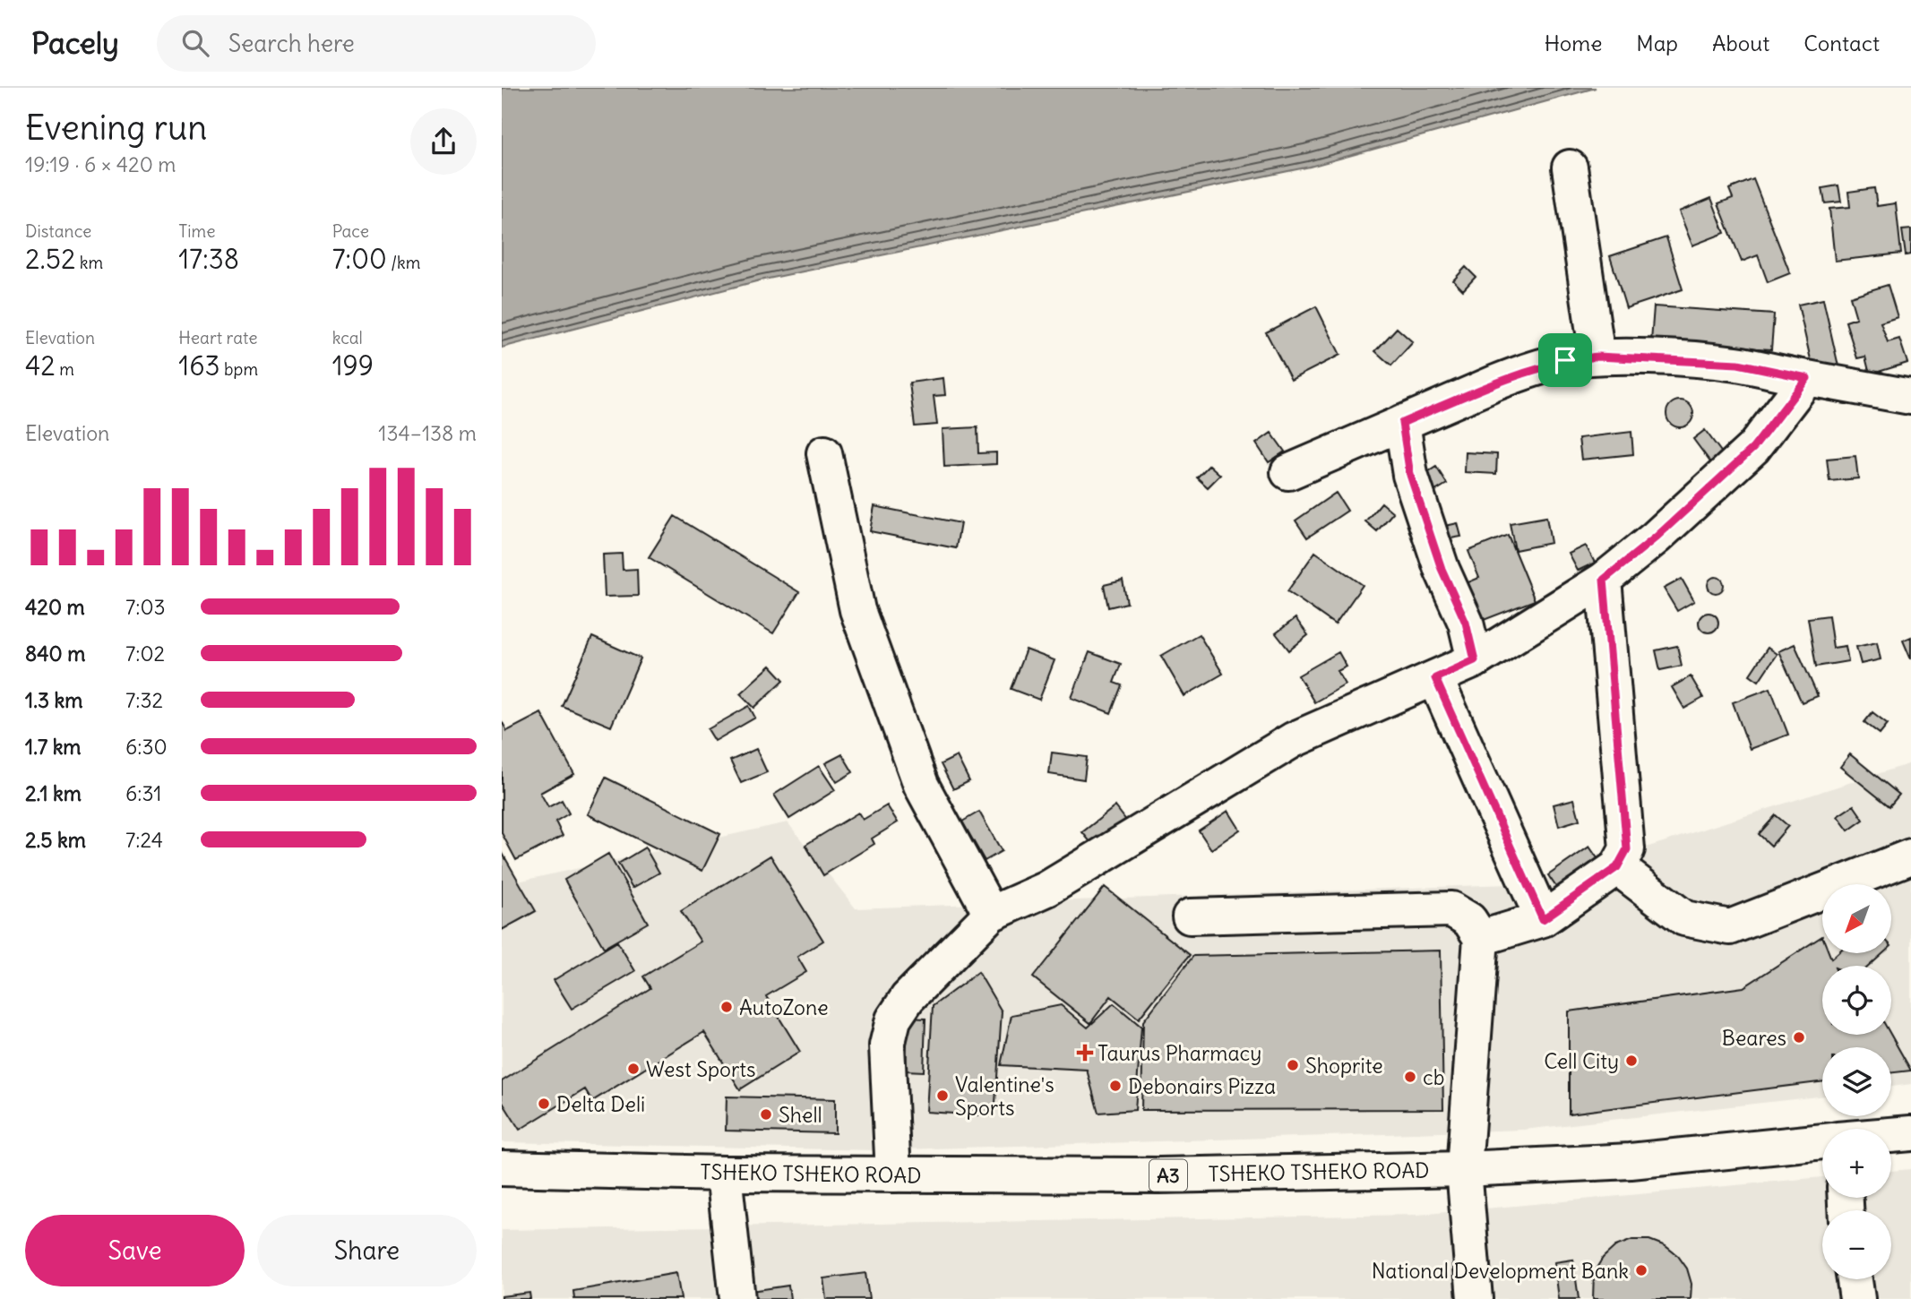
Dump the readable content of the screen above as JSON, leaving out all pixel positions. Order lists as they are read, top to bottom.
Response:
{
  "streets": {
    "main road": ["TSHEKO TSHEKO ROAD", "A3"]
  },
  "places": {
    "other": [
      "AutoZone",
      "Beares",
      "Cell City",
      "Shoprite",
      "West Sports",
      "cb",
      "Debonairs Pizza",
      "Valentine's Sports",
      "Delta Deli",
      "Shell",
      "National Development Bank"
    ],
    "health": ["Taurus Pharmacy"]
  },
  "north": "bottom left",
  "page": {
    "header": "Pacely",
    "search": "Search here",
    "nav": [
      "Home",
      "Map",
      "About",
      "Contact"
    ],
    "heading": ["Evening run", "19:19 · 6 × 420 m"],
    "stats": [
      ["Distance", "2.52 km"],
      ["Time", "17:38"],
      ["Pace", "7:00 /km"],
      ["Elevation", "42 m"],
      ["Heart rate", "163 bpm"],
      ["kcal", "199"]
    ],
    "chart": ["Elevation", "134–138 m"],
    "list": [
      {
        "name": "420 m",
        "note": "7:03"
      },
      {
        "name": "840 m",
        "note": "7:02"
      },
      {
        "name": "1.3 km",
        "note": "7:32"
      },
      {
        "name": "1.7 km",
        "note": "6:30"
      },
      {
        "name": "2.1 km",
        "note": "6:31"
      },
      {
        "name": "2.5 km",
        "note": "7:24"
      }
    ],
    "map_buttons": ["+", "−"],
    "buttons": ["Save", "Share"]
  }
}
